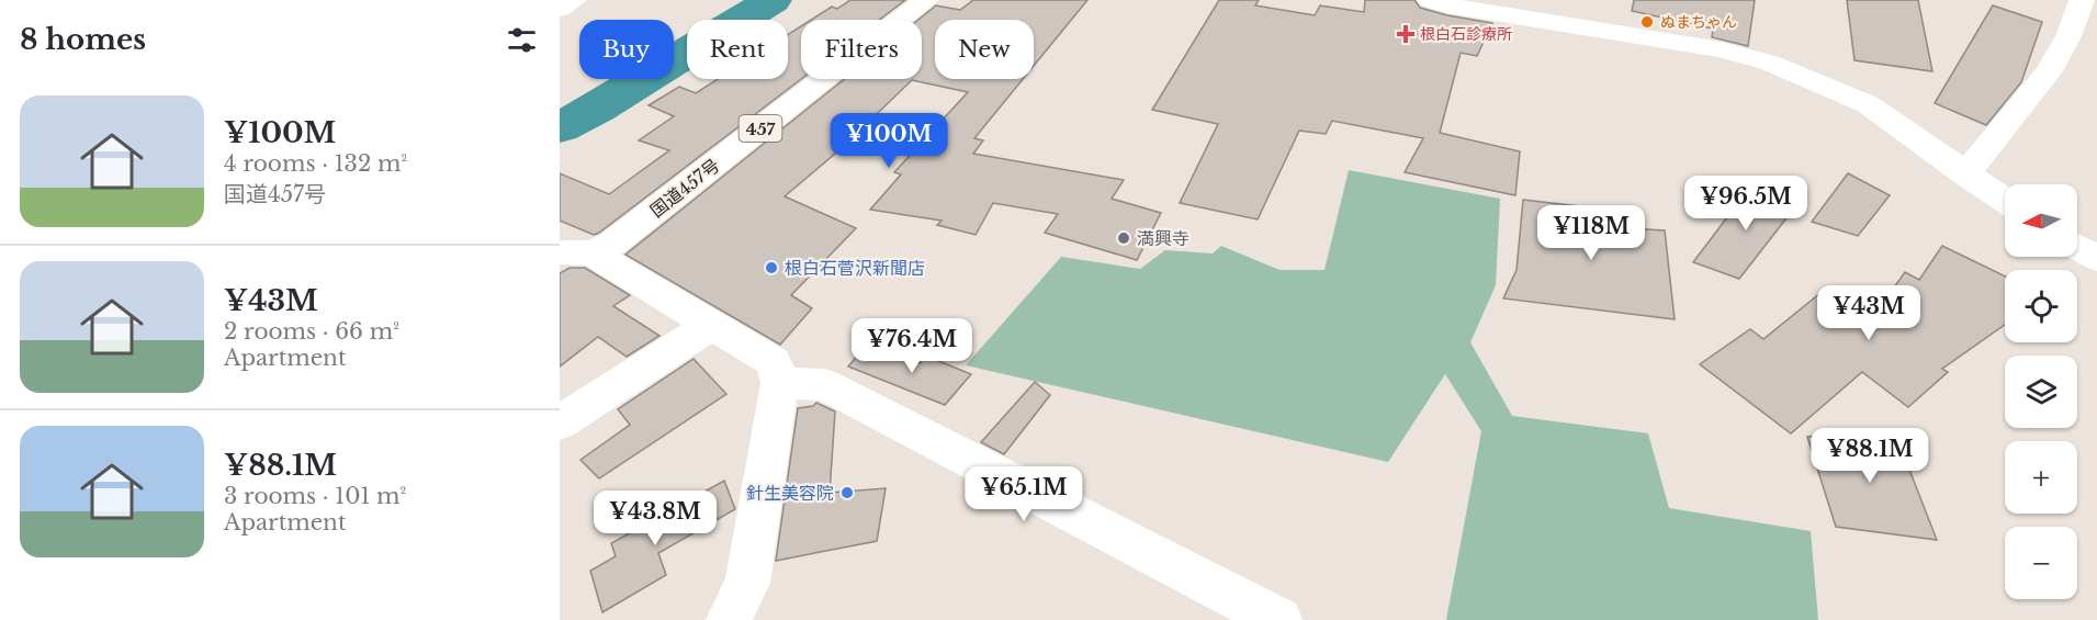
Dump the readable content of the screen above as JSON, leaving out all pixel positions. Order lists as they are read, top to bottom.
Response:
{
  "streets": {
    "main road": ["457", "国道457号"]
  },
  "places": {
    "other": [
      "ぬまちゃん",
      "満興寺",
      "根白石菅沢新聞店",
      "針生美容院"
    ],
    "health": ["根白石診療所"]
  },
  "north": "left",
  "page": {
    "heading": "8 homes",
    "chip": [
      "Buy",
      "Rent",
      "Filters",
      "New"
    ],
    "list": [
      {
        "name": "¥100M",
        "note": "4 rooms · 132 m² · 国道457号"
      },
      {
        "name": "¥43M",
        "note": "2 rooms · 66 m² · Apartment"
      },
      {
        "name": "¥88.1M",
        "note": "3 rooms · 101 m² · Apartment"
      }
    ],
    "price": [
      "¥100M",
      "¥96.5M",
      "¥118M",
      "¥43M",
      "¥76.4M",
      "¥88.1M",
      "¥65.1M",
      "¥43.8M"
    ],
    "map_buttons": ["+", "−"]
  }
}
